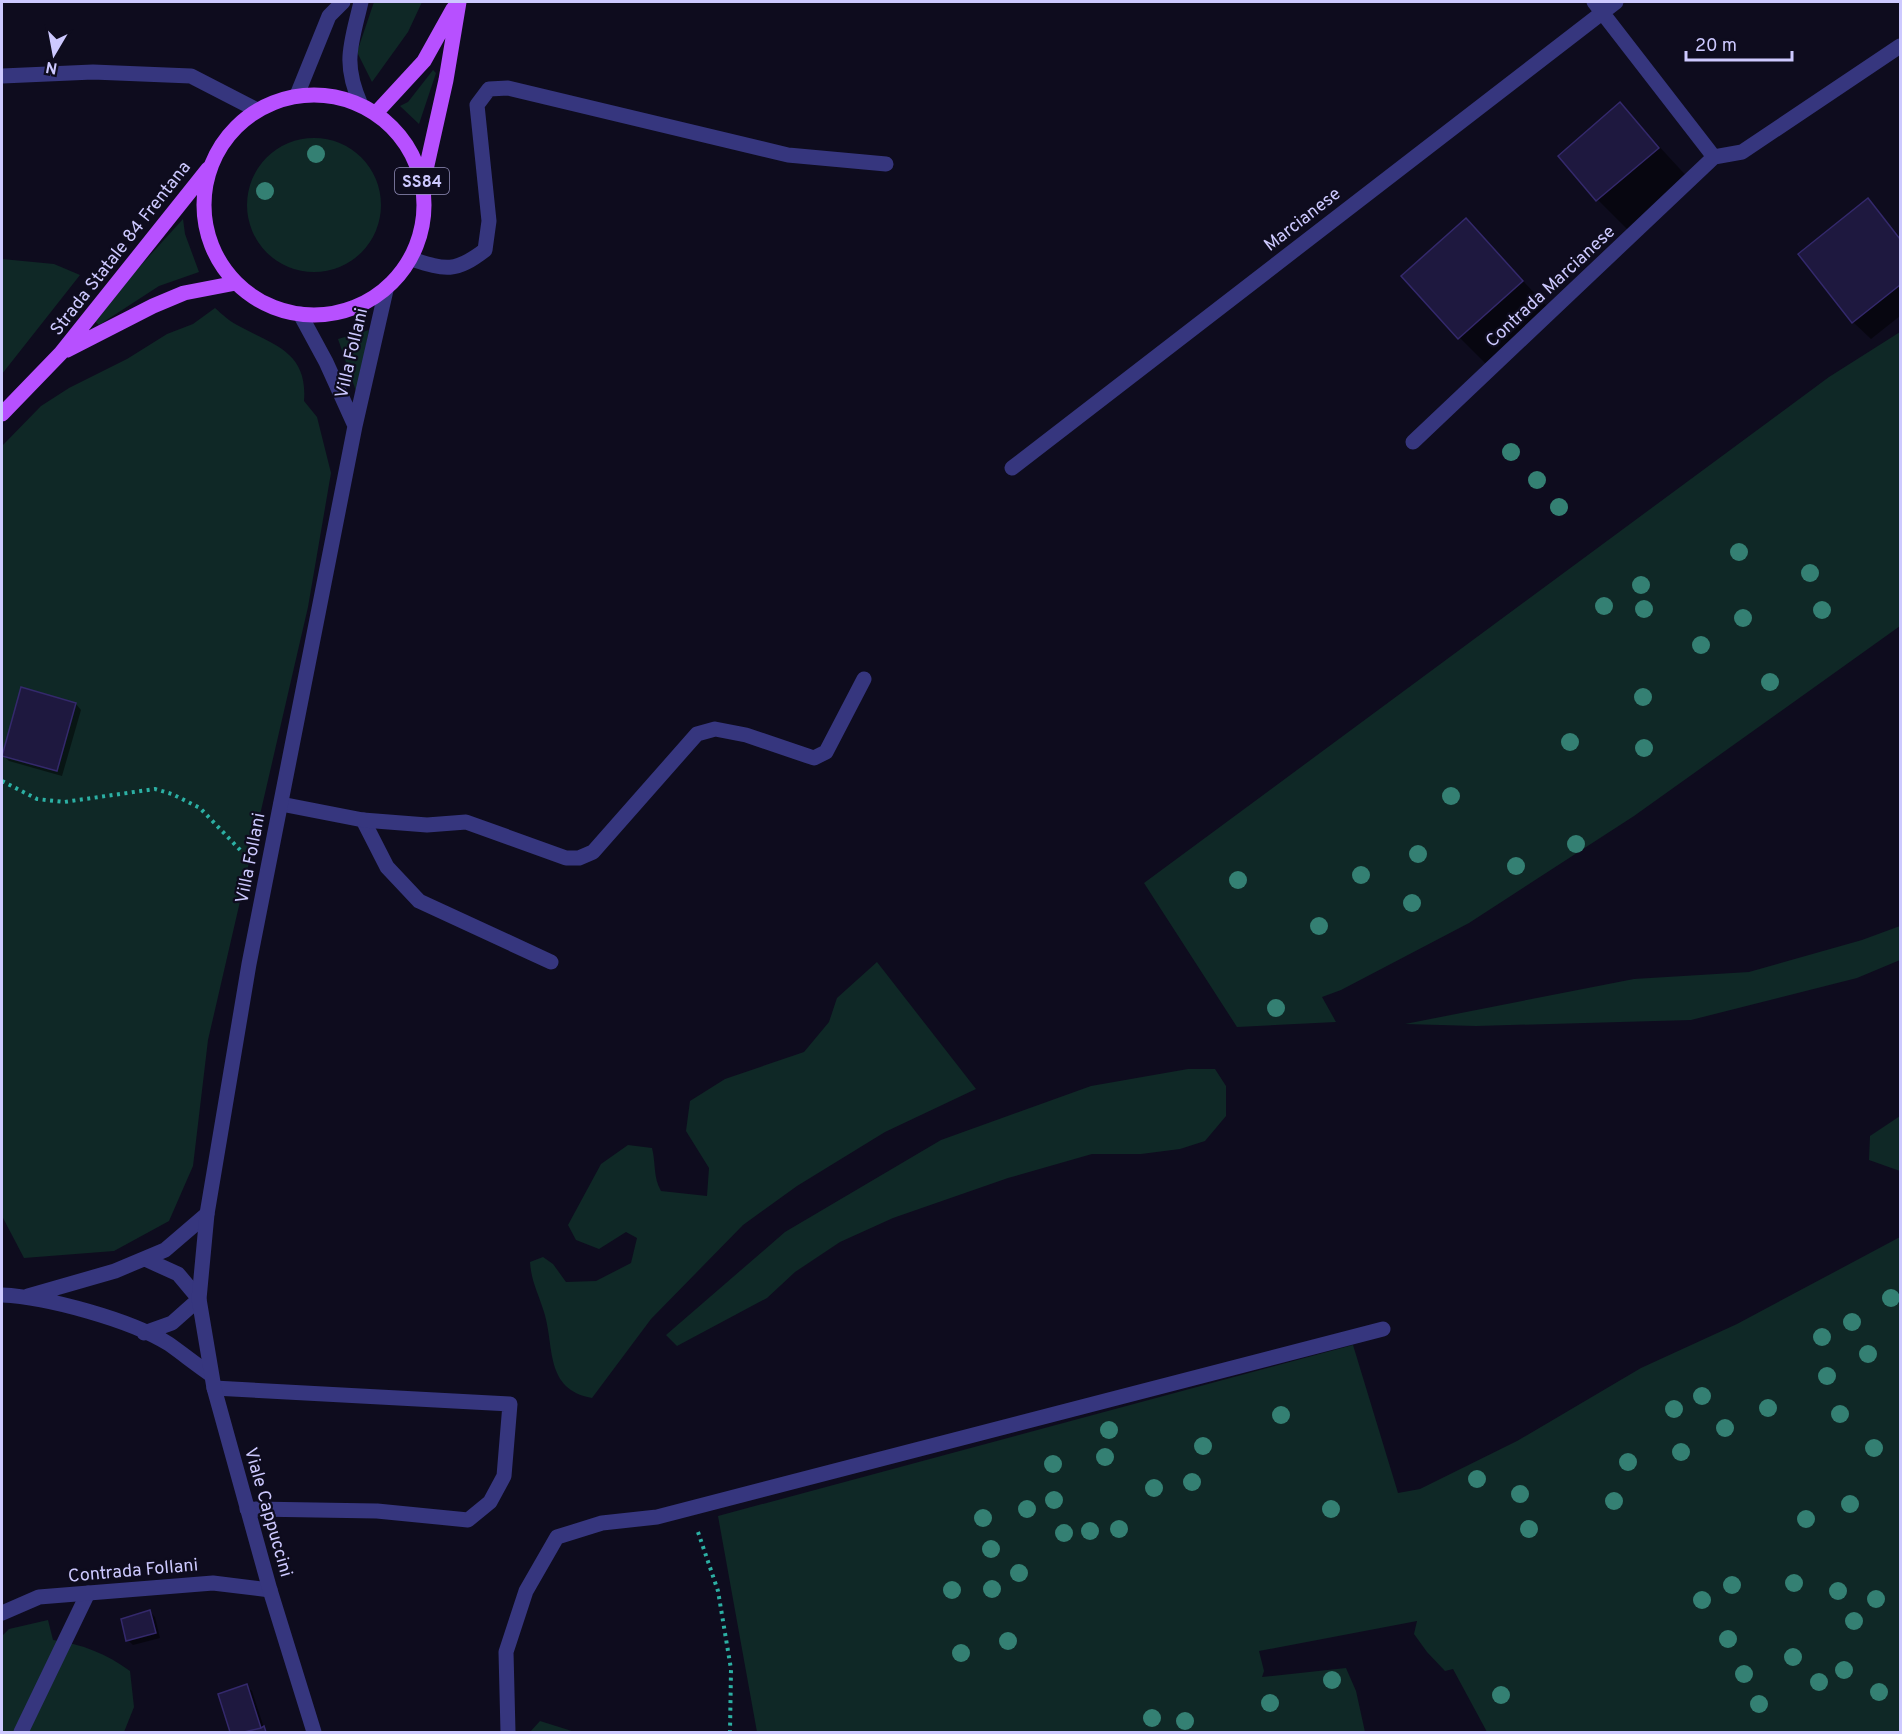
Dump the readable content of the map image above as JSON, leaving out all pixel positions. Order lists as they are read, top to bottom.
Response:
{
  "streets": {
    "main road": ["SS84", "Strada Statale 84 Frentana"],
    "street": [
      "Marcianese",
      "Contrada Marcianese",
      "Villa Follani",
      "Viale Cappuccini",
      "Contrada Follani"
    ]
  },
  "crossings": [
    ["SS84", "Strada Statale 84 Frentana"],
    ["SS84", "Villa Follani"],
    ["Villa Follani", "Viale Cappuccini"],
    ["Viale Cappuccini", "Contrada Follani"]
  ],
  "scale_bar": "20 m",
  "north": "bottom"
}
